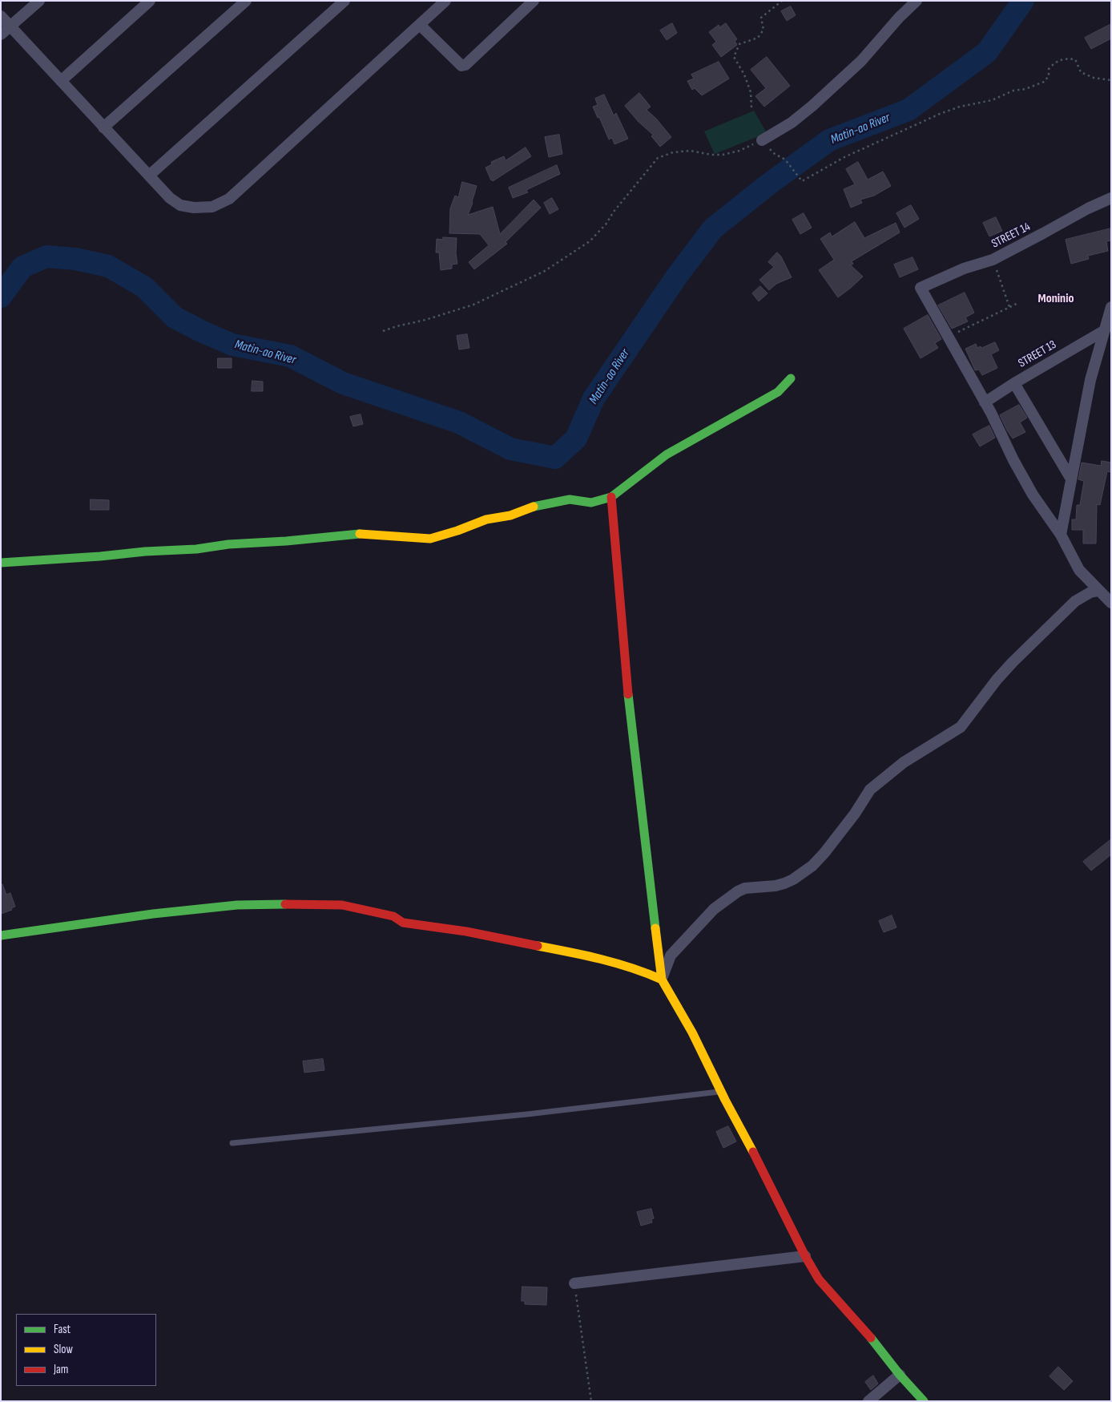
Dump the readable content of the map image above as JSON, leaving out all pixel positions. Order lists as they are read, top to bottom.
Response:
{
  "streets": {
    "street": ["STREET 14", "STREET 13"]
  },
  "crossings": [
    ["STREET 14", "STREET 13"]
  ],
  "districts": ["Moninio"],
  "water": ["Matin-ao River"],
  "legend": ["Fast", "Slow", "Jam"]
}
